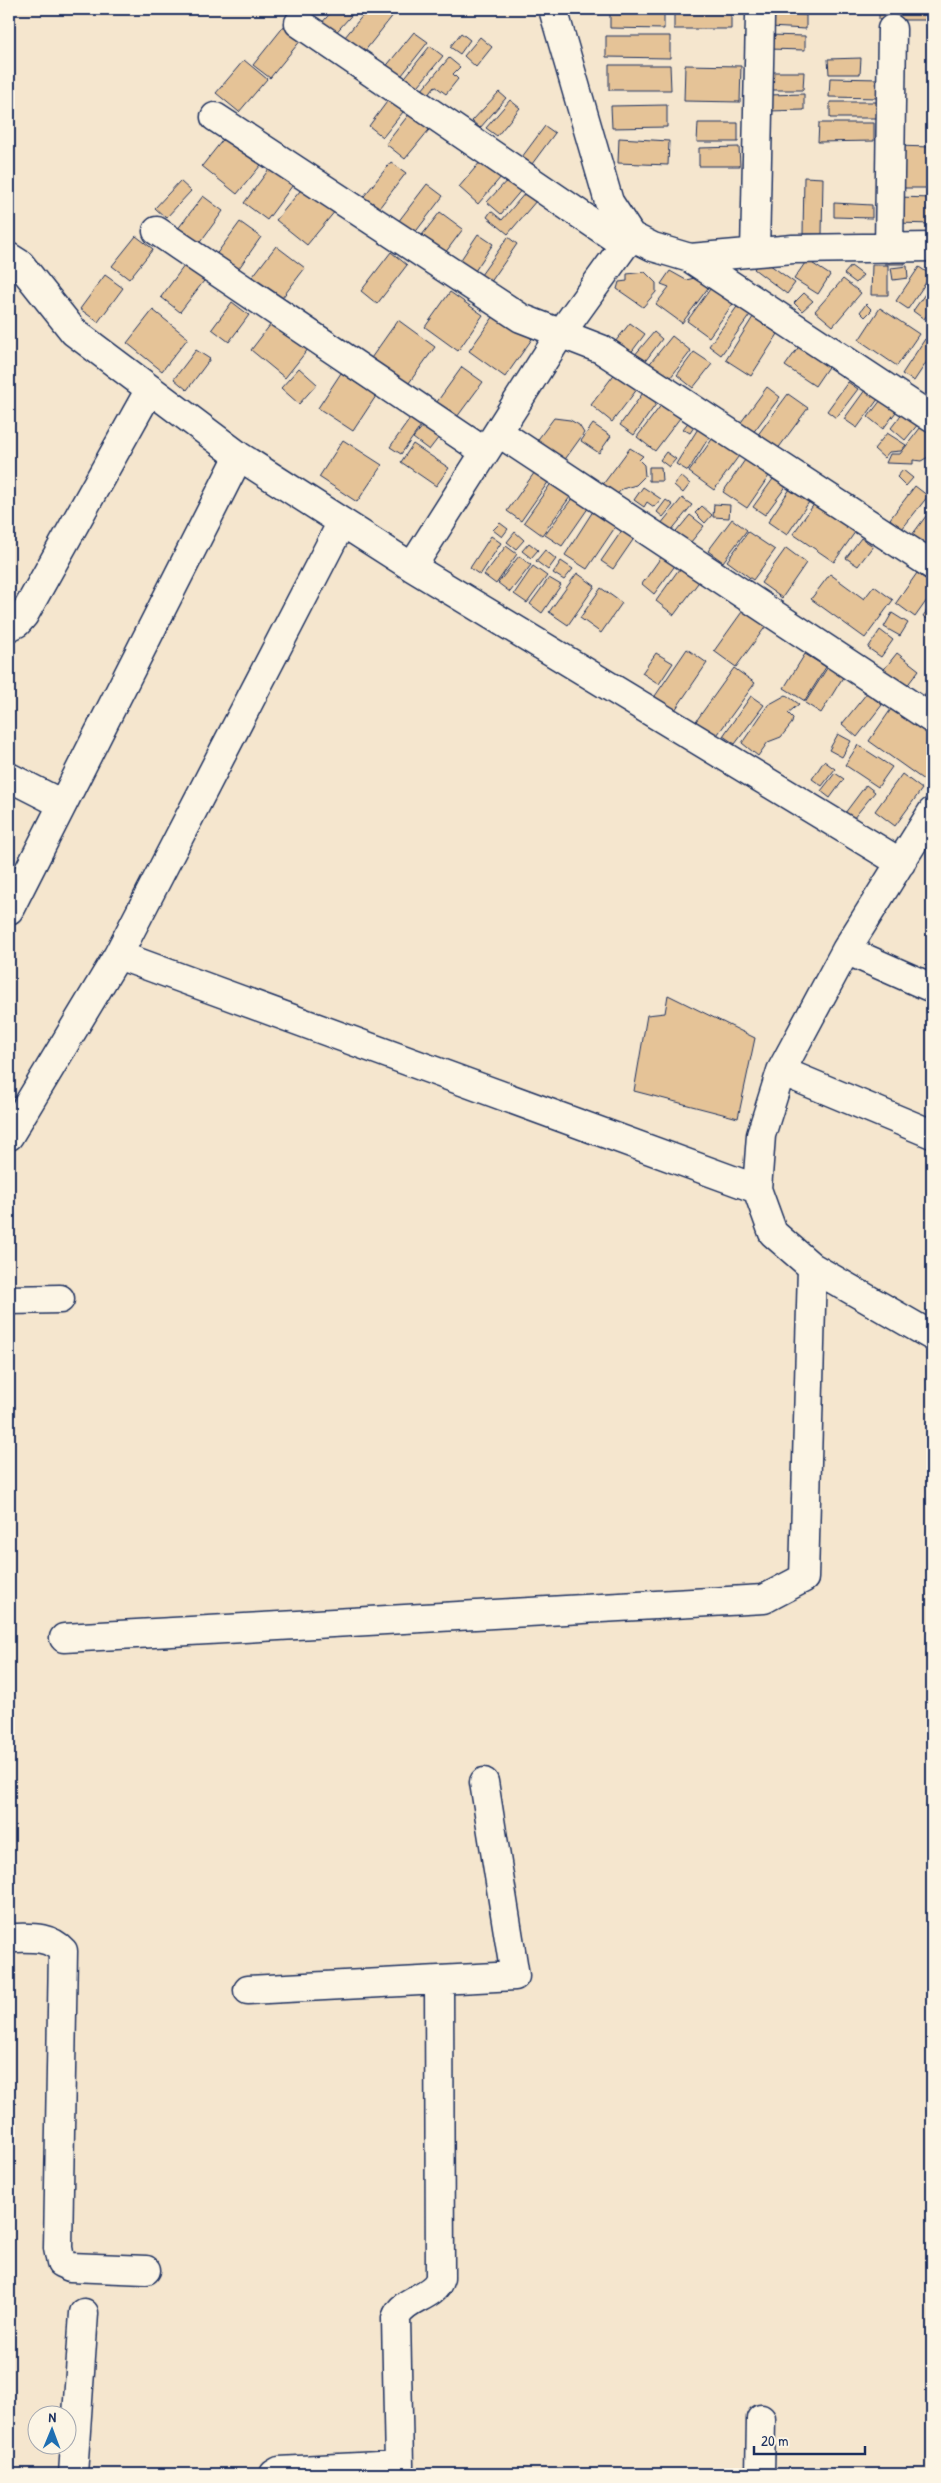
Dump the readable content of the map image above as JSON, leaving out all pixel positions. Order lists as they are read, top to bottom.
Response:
{
  "scale_bar": "20 m",
  "north": "top"
}
